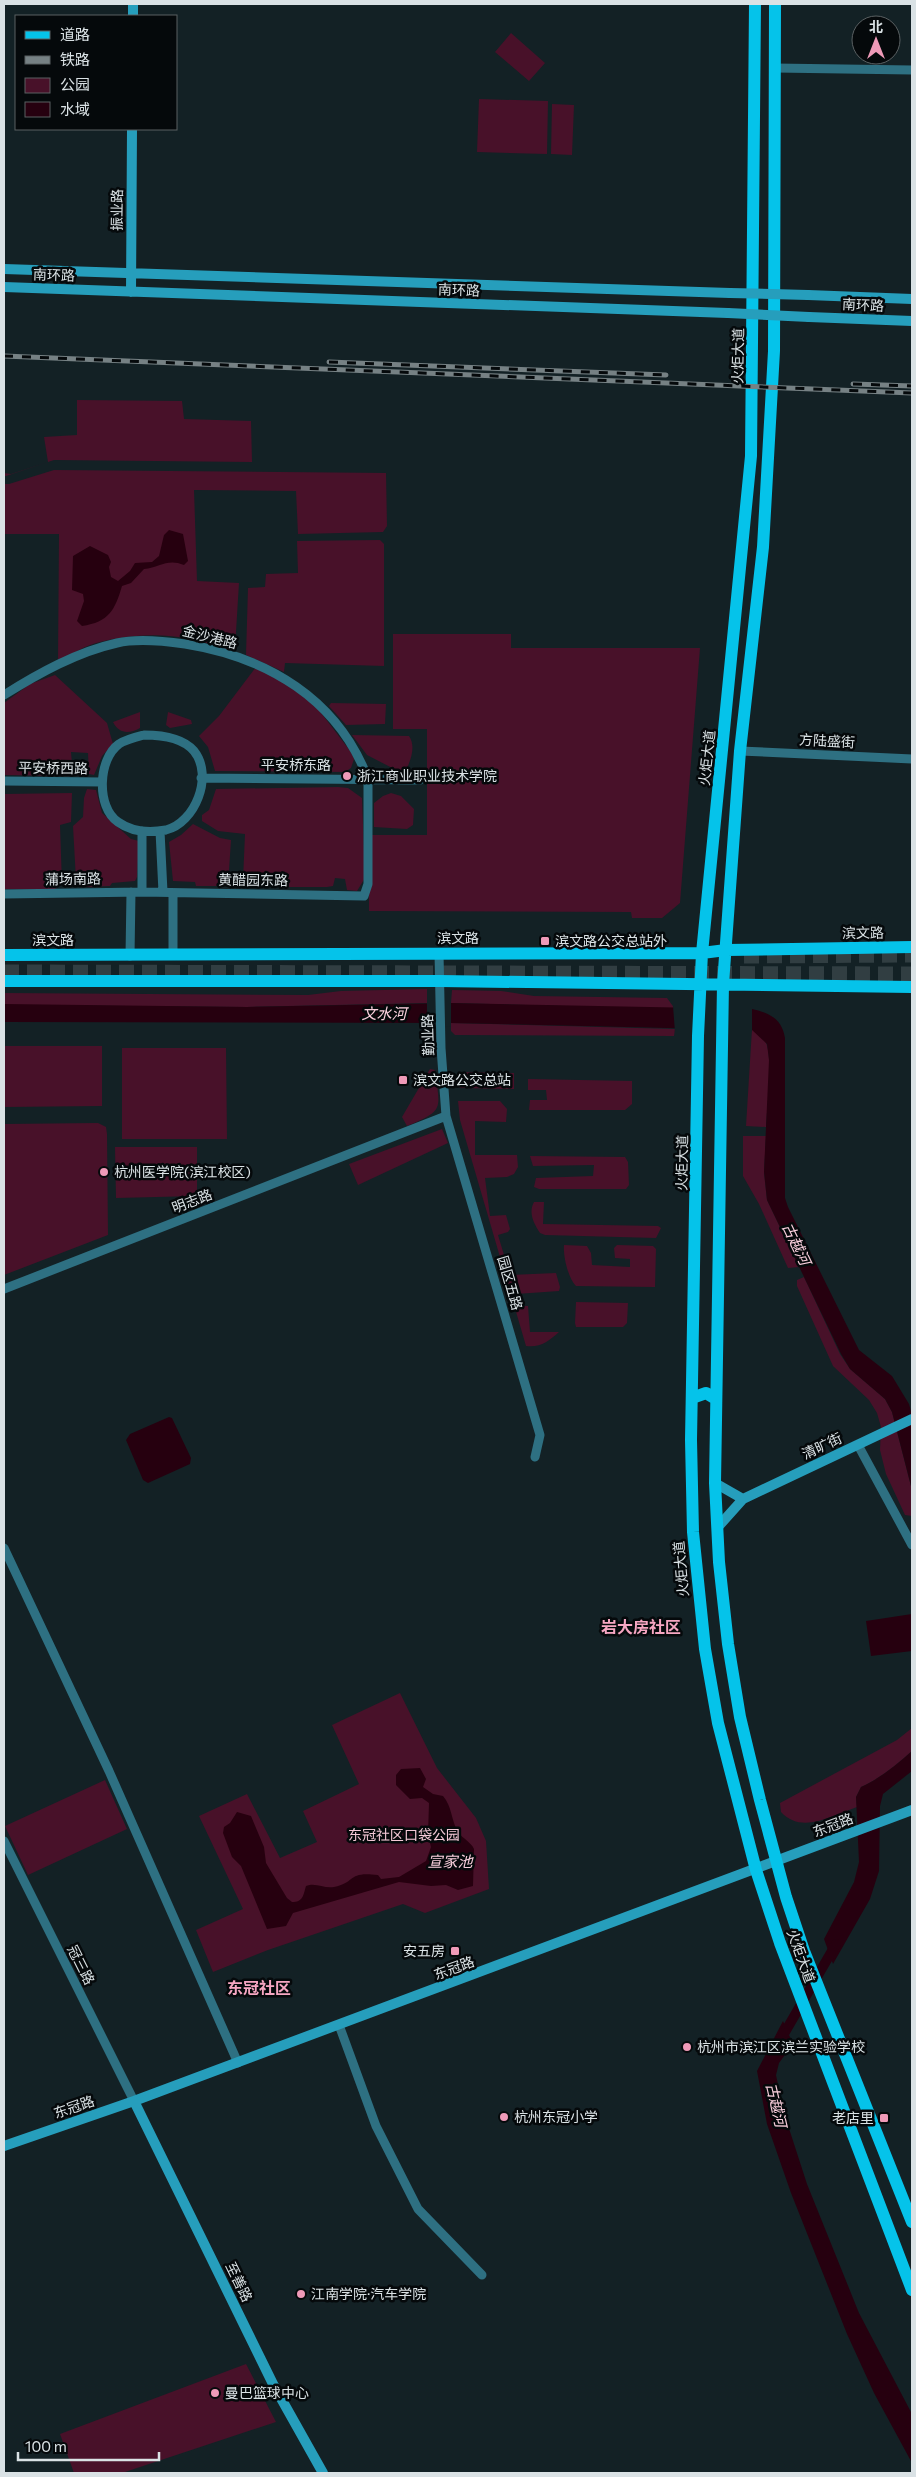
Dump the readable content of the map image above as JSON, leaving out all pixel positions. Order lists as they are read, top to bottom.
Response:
{
  "streets": {
    "main road": [
      "振业路",
      "南环路",
      "火炬大道",
      "滨文路",
      "清旷街",
      "东冠路",
      "至善路"
    ],
    "street": [
      "金沙港路",
      "方陆盛街",
      "平安桥东路",
      "平安桥西路",
      "蒲场南路",
      "黄醋园东路",
      "勤业路",
      "明志路",
      "园区五路",
      "冠三路"
    ]
  },
  "crossings": [
    ["振业路", "南环路"],
    ["火炬大道", "方陆盛街"],
    ["火炬大道", "滨文路"],
    ["火炬大道", "清旷街"],
    ["火炬大道", "东冠路"],
    ["金沙港路", "平安桥东路"],
    ["金沙港路", "黄醋园东路"],
    ["平安桥东路", "平安桥西路"],
    ["平安桥东路", "黄醋园东路"],
    ["蒲场南路", "黄醋园东路"],
    ["滨文路", "勤业路"],
    ["勤业路", "明志路"],
    ["勤业路", "园区五路"],
    ["明志路", "园区五路"],
    ["东冠路", "冠三路"],
    ["东冠路", "至善路"],
    ["冠三路", "至善路"]
  ],
  "districts": ["岩大房社区", "东冠社区"],
  "water": ["文水河", "古越河", "宣家池"],
  "parks": ["东冠社区口袋公园"],
  "places": {
    "other": [
      "浙江商业职业技术学院",
      "杭州医学院(滨江校区)",
      "杭州市滨江区滨兰实验学校",
      "杭州东冠小学",
      "江南学院·汽车学院",
      "曼巴篮球中心"
    ],
    "transit": [
      "滨文路公交总站外",
      "滨文路公交总站",
      "安五房",
      "老店里"
    ]
  },
  "legend": [
    "道路",
    "铁路",
    "公园",
    "水域"
  ],
  "scale_bar": "100 m",
  "north": "top"
}
